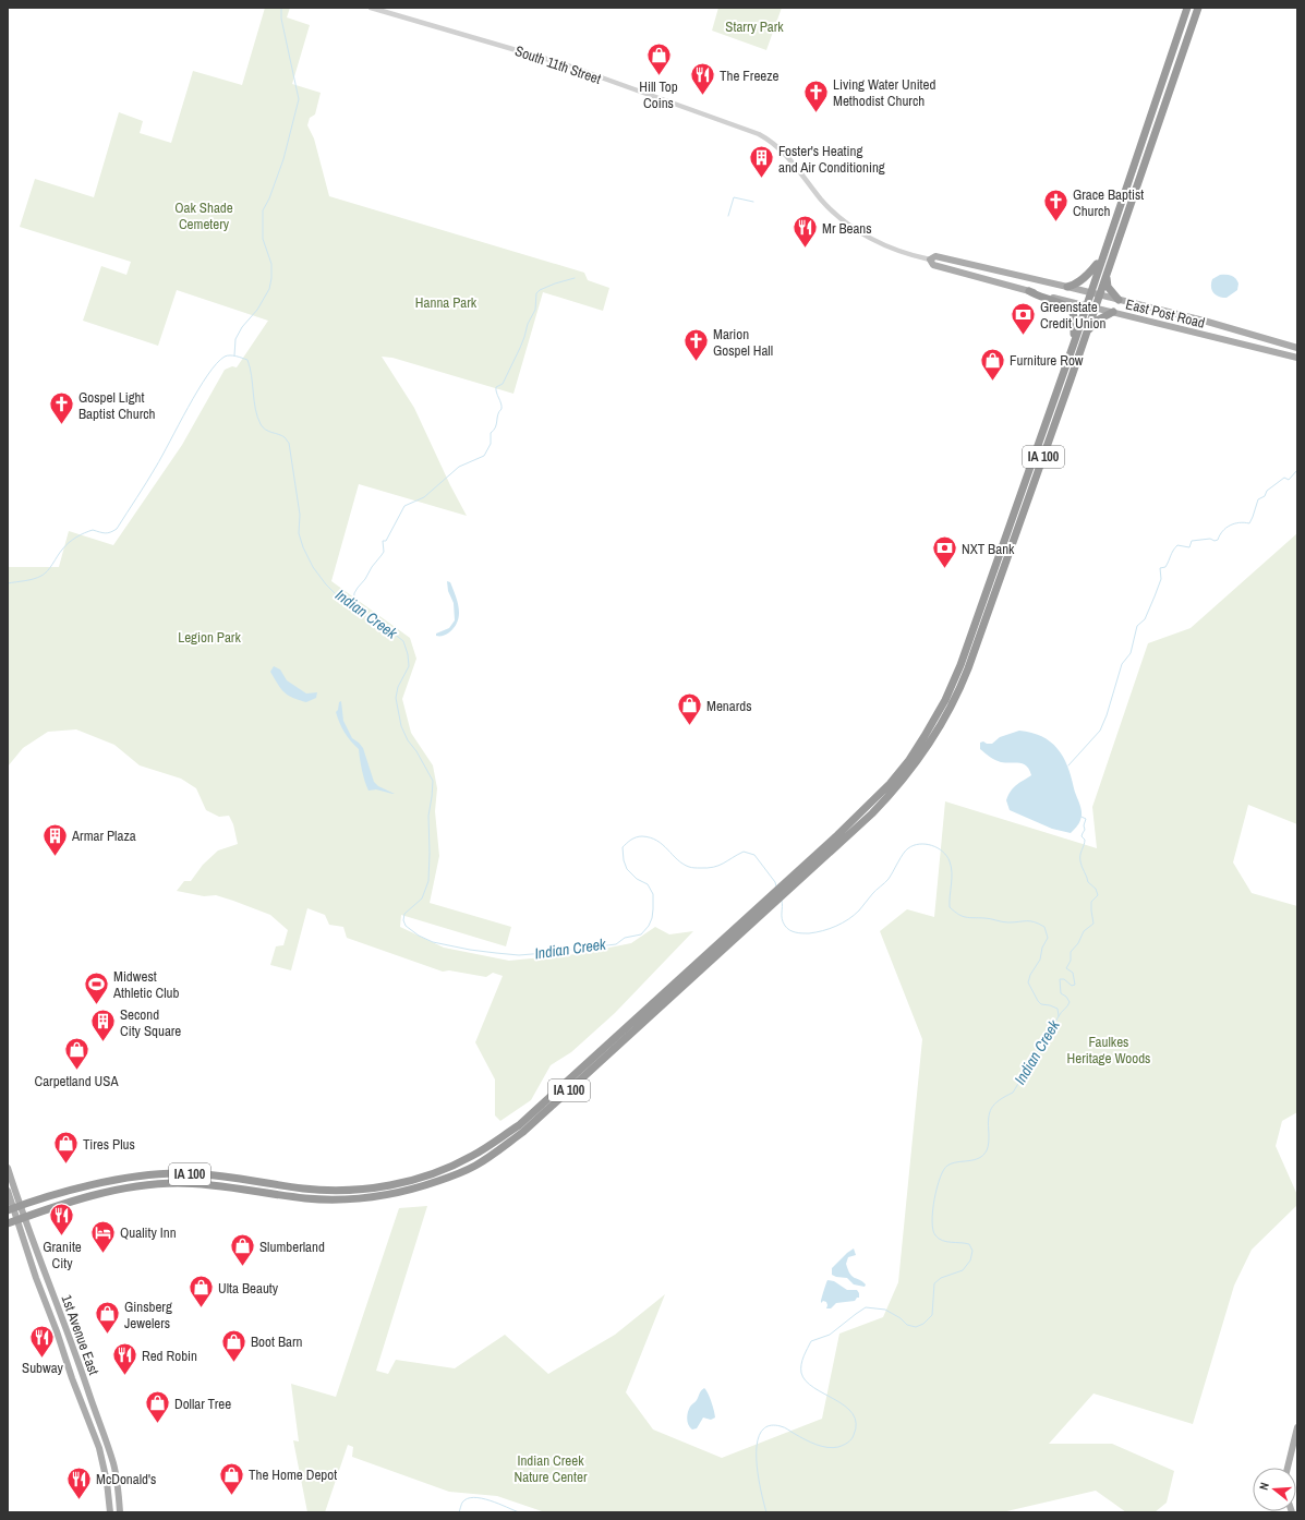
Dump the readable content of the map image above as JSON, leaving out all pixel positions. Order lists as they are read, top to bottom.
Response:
{
  "streets": {
    "highway": ["IA 100"],
    "main road": ["East Post Road", "1st Avenue East"],
    "street": ["South 11th Street"]
  },
  "crossings": [
    ["South 11th Street", "East Post Road"],
    ["East Post Road", "IA 100"],
    ["IA 100", "1st Avenue East"]
  ],
  "water": ["Indian Creek"],
  "parks": [
    "Starry Park",
    "Oak Shade Cemetery",
    "Hanna Park",
    "Legion Park",
    "Faulkes Heritage Woods",
    "Indian Creek Nature Center"
  ],
  "places": {
    "shop": [
      "Hill Top Coins",
      "Furniture Row",
      "Menards",
      "Carpetland USA",
      "Tires Plus",
      "Slumberland",
      "Ulta Beauty",
      "Ginsberg Jewelers",
      "Boot Barn",
      "Dollar Tree",
      "The Home Depot"
    ],
    "restaurant": [
      "The Freeze",
      "Mr Beans",
      "Granite City",
      "Subway",
      "Red Robin",
      "McDonald's"
    ],
    "church": [
      "Living Water United Methodist Church",
      "Grace Baptist Church",
      "Marion Gospel Hall",
      "Gospel Light Baptist Church"
    ],
    "building": ["Foster's Heating and Air Conditioning", "Armar Plaza", "Second City Square"],
    "bank": ["Greenstate Credit Union", "NXT Bank"],
    "sports": ["Midwest Athletic Club"],
    "hotel": ["Quality Inn"]
  },
  "north": "left"
}
